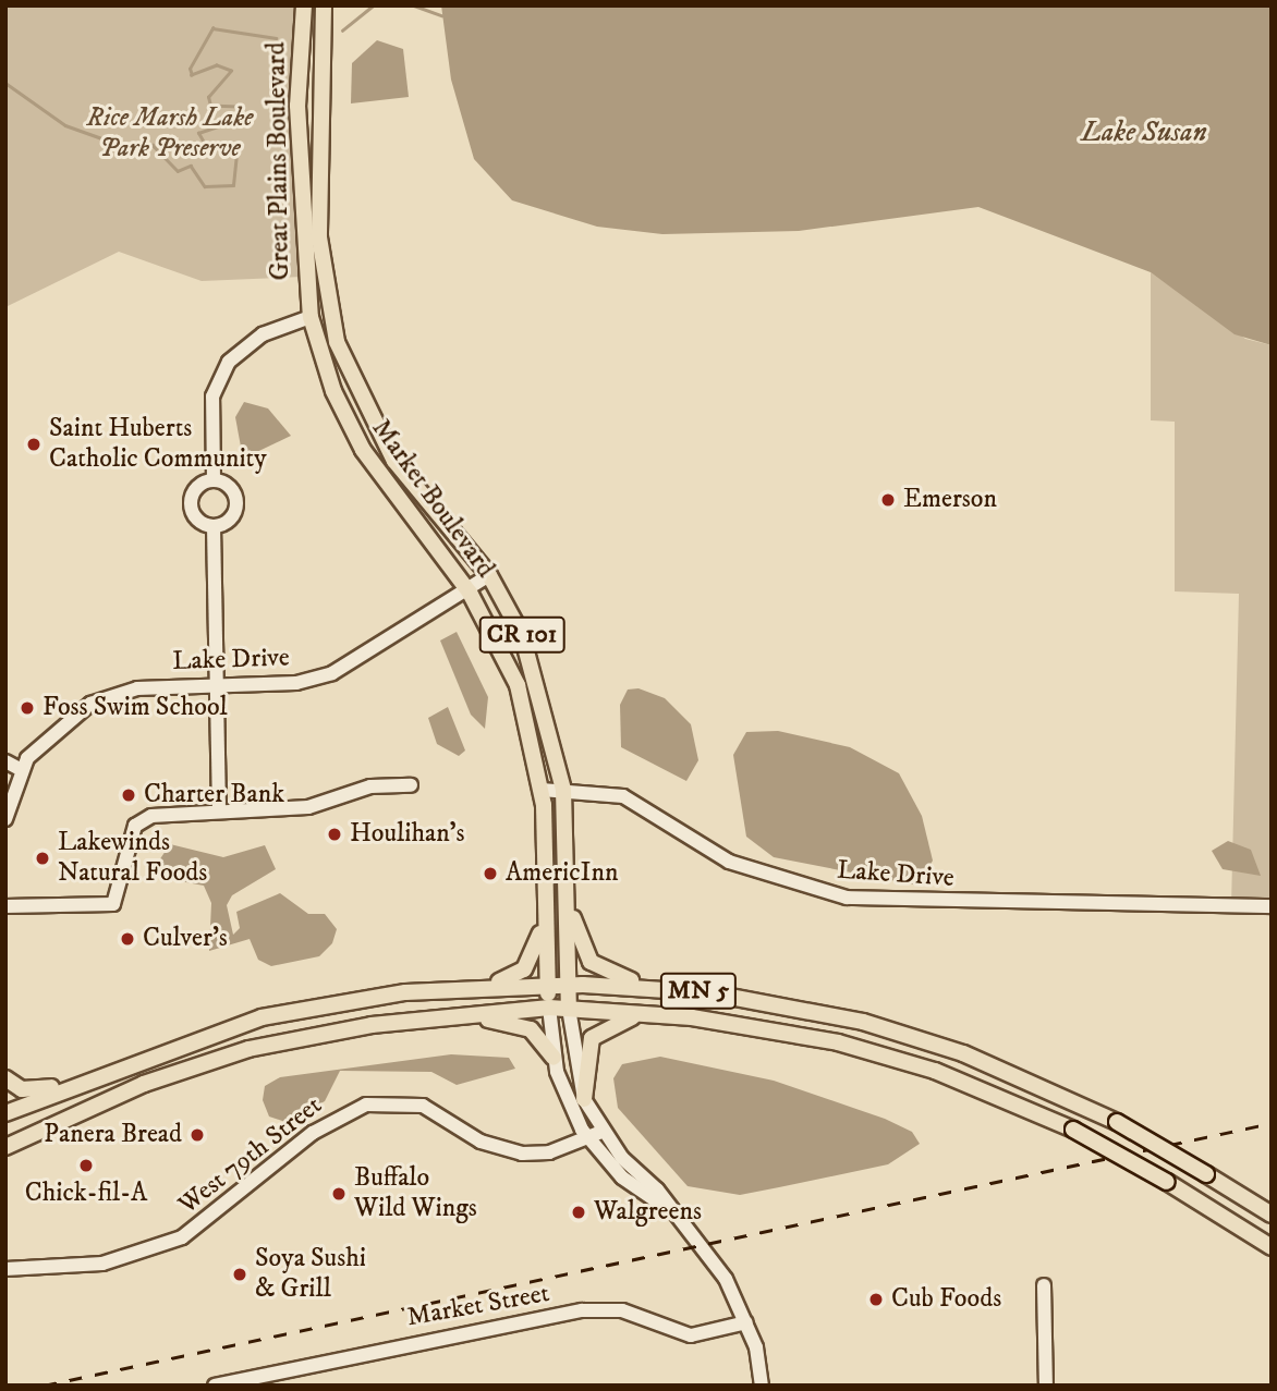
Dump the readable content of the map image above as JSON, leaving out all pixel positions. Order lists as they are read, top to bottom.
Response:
{
  "streets": {
    "main road": [
      "Great Plains Boulevard",
      "Market Boulevard",
      "CR 101",
      "MN 5"
    ],
    "street": ["Lake Drive", "West 79th Street", "Market Street"]
  },
  "crossings": [
    ["Great Plains Boulevard", "Market Boulevard"],
    ["Market Boulevard", "Lake Drive"],
    ["Market Boulevard", "MN 5"],
    ["Market Boulevard", "West 79th Street"],
    ["Market Boulevard", "Market Street"]
  ],
  "water": ["Lake Susan"],
  "parks": ["Rice Marsh Lake Park Preserve"],
  "places": [
    "Saint Huberts Catholic Community",
    "Emerson",
    "Foss Swim School",
    "Charter Bank",
    "Houlihan's",
    "Lakewinds Natural Foods",
    "AmericInn",
    "Culver's",
    "Panera Bread",
    "Chick-fil-A",
    "Buffalo Wild Wings",
    "Walgreens",
    "Soya Sushi & Grill",
    "Cub Foods"
  ]
}
